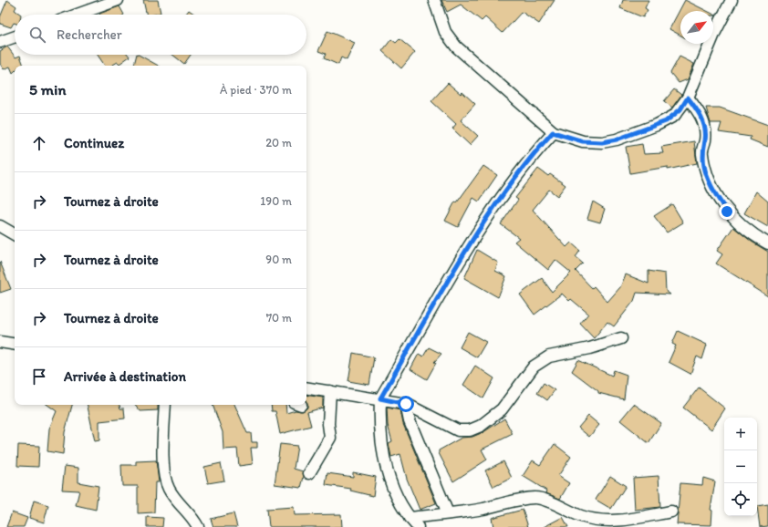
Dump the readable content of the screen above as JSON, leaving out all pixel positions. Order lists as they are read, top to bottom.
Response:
{
  "north": "top right",
  "page": {
    "search": "Rechercher",
    "heading": ["5 min", "À pied · 370 m"],
    "list": [
      ["Continuez", "20 m"],
      ["Tournez à droite", "190 m"],
      ["Tournez à droite", "90 m"],
      ["Tournez à droite", "70 m"],
      "Arrivée à destination"
    ],
    "map_buttons": ["+", "−"]
  }
}
